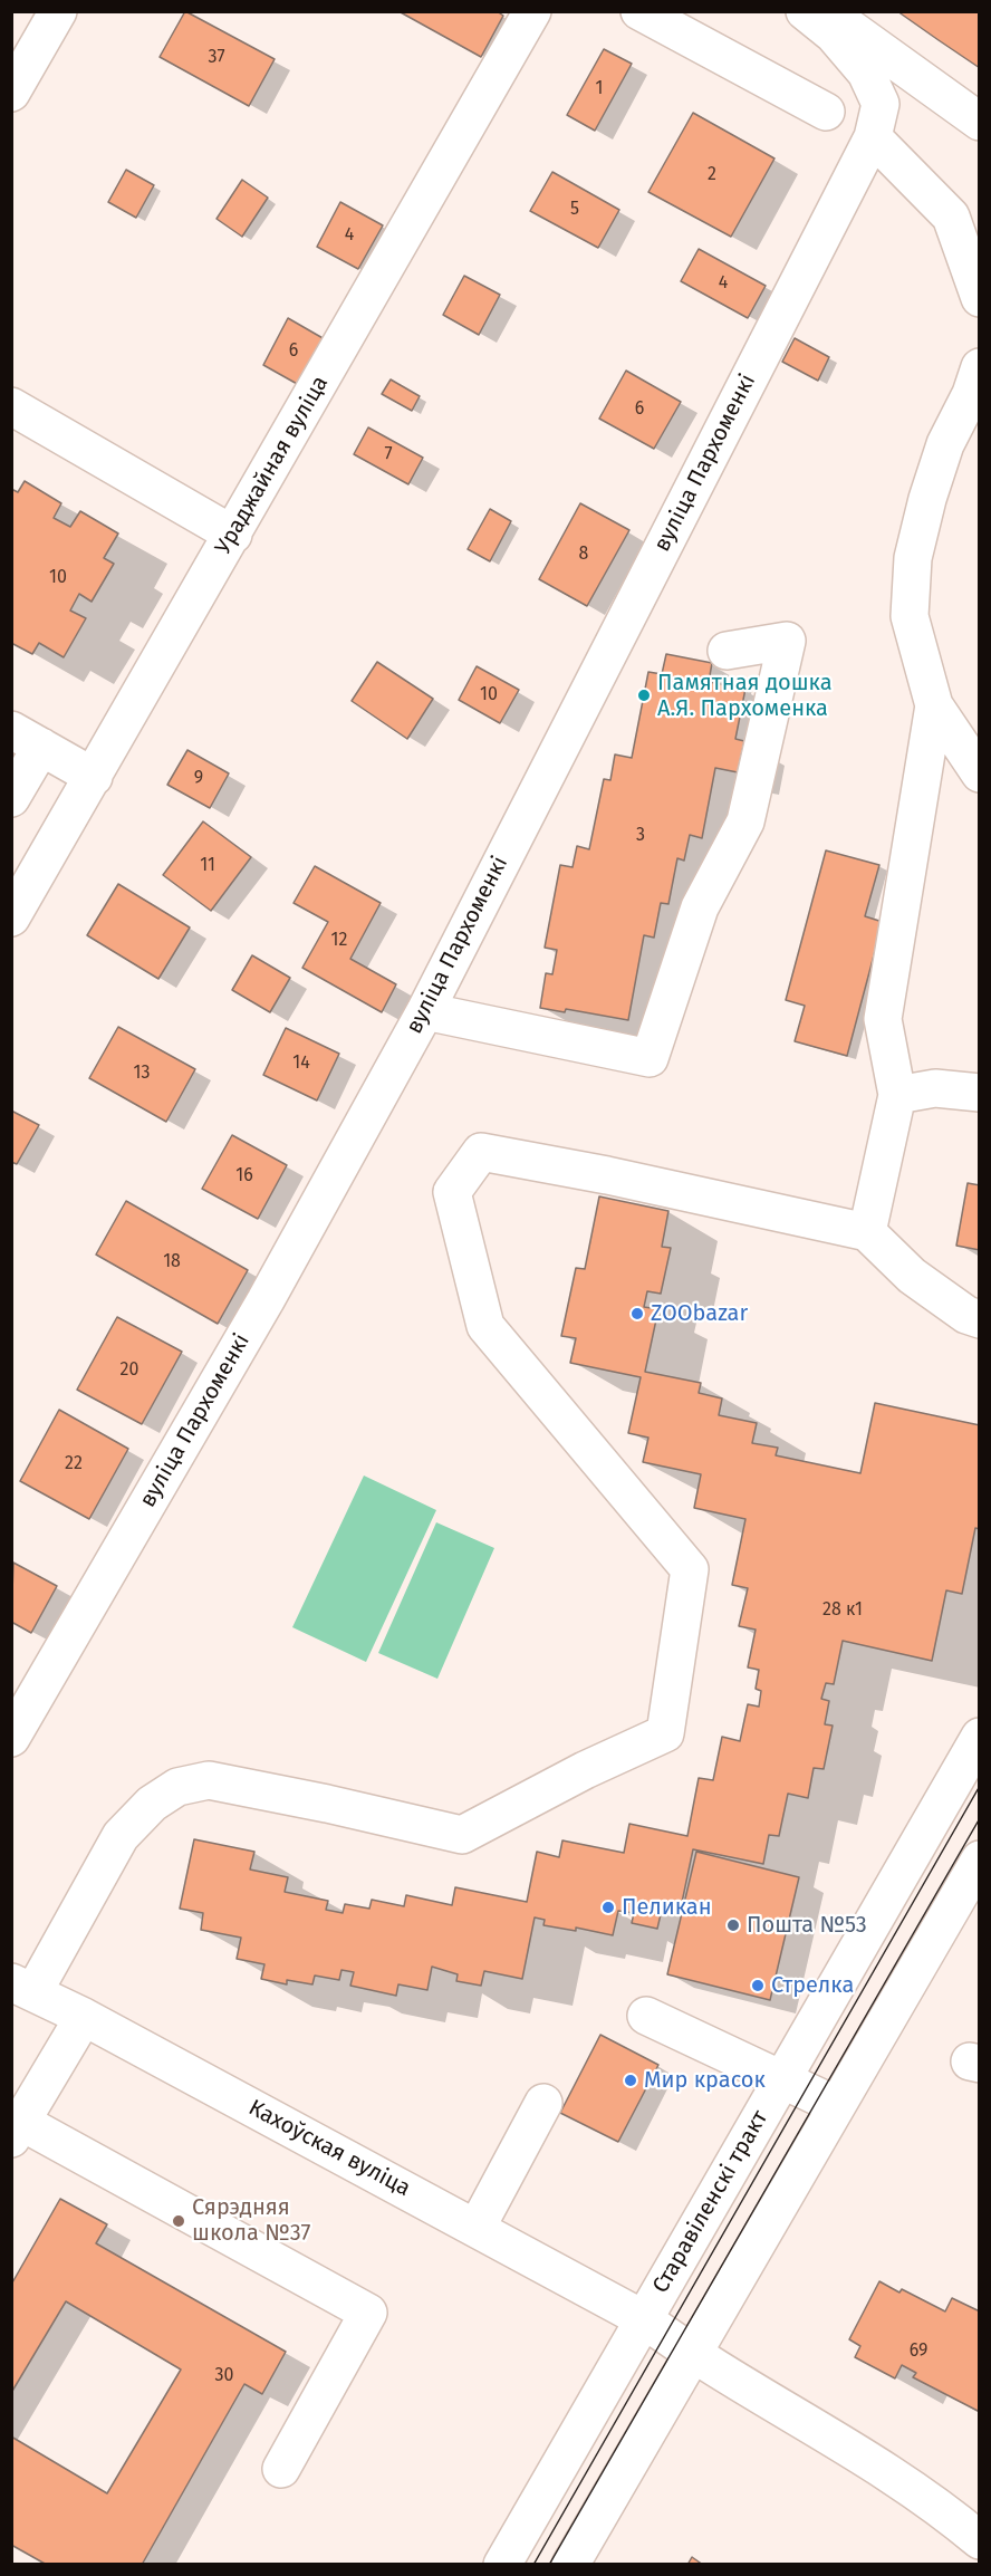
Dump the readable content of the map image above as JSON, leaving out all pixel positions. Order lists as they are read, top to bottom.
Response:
{
  "streets": {
    "street": [
      "вуліца Пархоменкі",
      "Ураджайная вуліца",
      "Кахоўская вуліца",
      "Старавіленскі тракт"
    ]
  },
  "crossings": [
    ["Кахоўская вуліца", "Старавіленскі тракт"]
  ],
  "places": [
    "Памятная дошка А.Я. Пархоменка",
    "ZOObazar",
    "Пеликан",
    "Пошта №53",
    "Стрелка",
    "Мир красок",
    "Сярэдняя школа №37"
  ],
  "house_numbers": [
    "37",
    "1",
    "2",
    "5",
    "4",
    "4",
    "6",
    "6",
    "7",
    "8",
    "10",
    "10",
    "9",
    "3",
    "11",
    "12",
    "14",
    "13",
    "16",
    "18",
    "20",
    "22",
    "28 к1",
    "69",
    "30"
  ]
}
